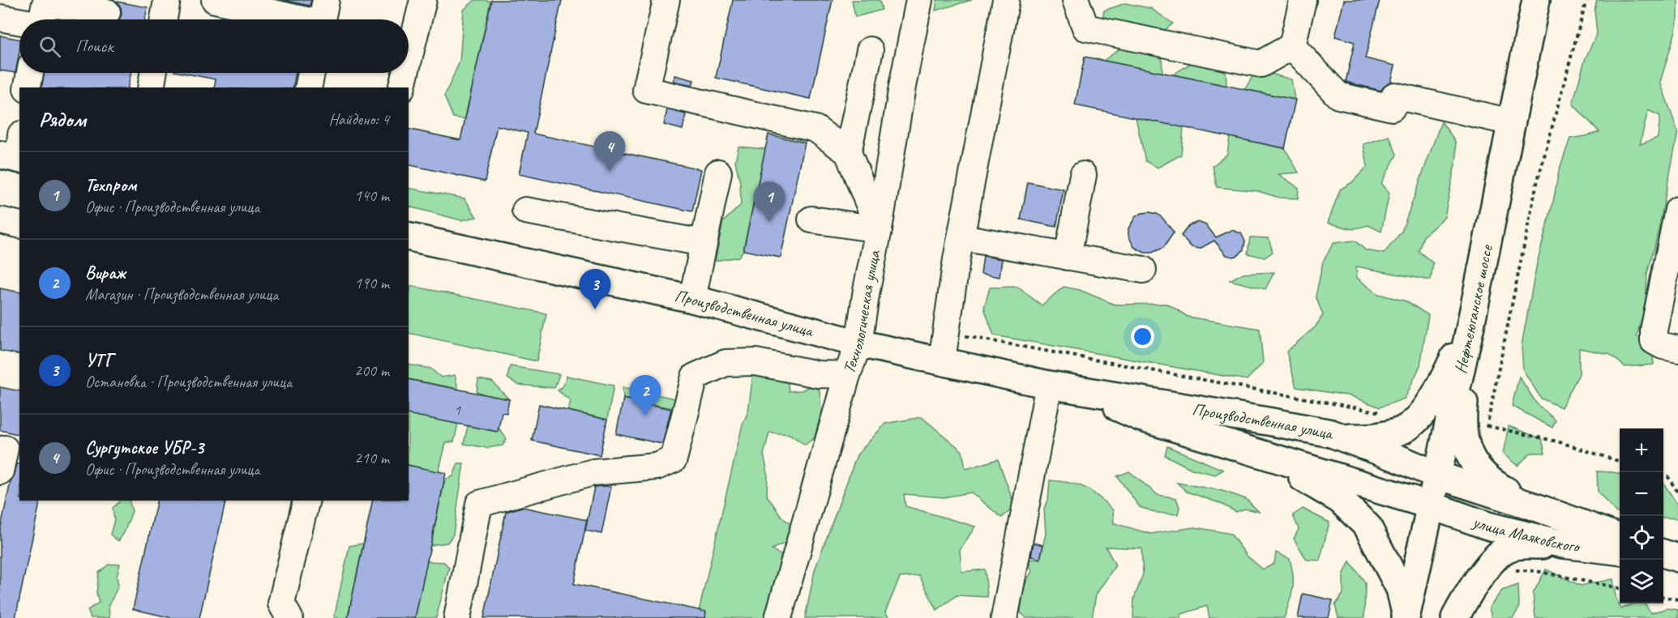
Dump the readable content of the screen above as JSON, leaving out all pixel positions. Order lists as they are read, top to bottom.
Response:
{
  "streets": {
    "main road": ["Нефтеюганское шоссе", "Производственная улица", "улица Маяковского"],
    "street": ["Технологическая улица"]
  },
  "crossings": [
    ["Нефтеюганское шоссе", "Производственная улица"],
    ["Нефтеюганское шоссе", "улица Маяковского"],
    ["Технологическая улица", "Производственная улица"],
    ["Производственная улица", "улица Маяковского"]
  ],
  "house_numbers": ["1"],
  "page": {
    "search": "Поиск",
    "heading": ["Рядом", "Найдено: 4"],
    "pins": [
      "4",
      "1",
      "3",
      "2"
    ],
    "list": [
      {
        "mark": "1",
        "name": "Техпром",
        "note": "Офис · Производственная улица",
        "value": "140 m"
      },
      {
        "mark": "2",
        "name": "Вираж",
        "note": "Магазин · Производственная улица",
        "value": "190 m"
      },
      {
        "mark": "3",
        "name": "УТГ",
        "note": "Остановка · Производственная улица",
        "value": "200 m"
      },
      {
        "mark": "4",
        "name": "Сургутское УБР-3",
        "note": "Офис · Производственная улица",
        "value": "210 m"
      }
    ],
    "map_buttons": ["+", "−"]
  }
}
